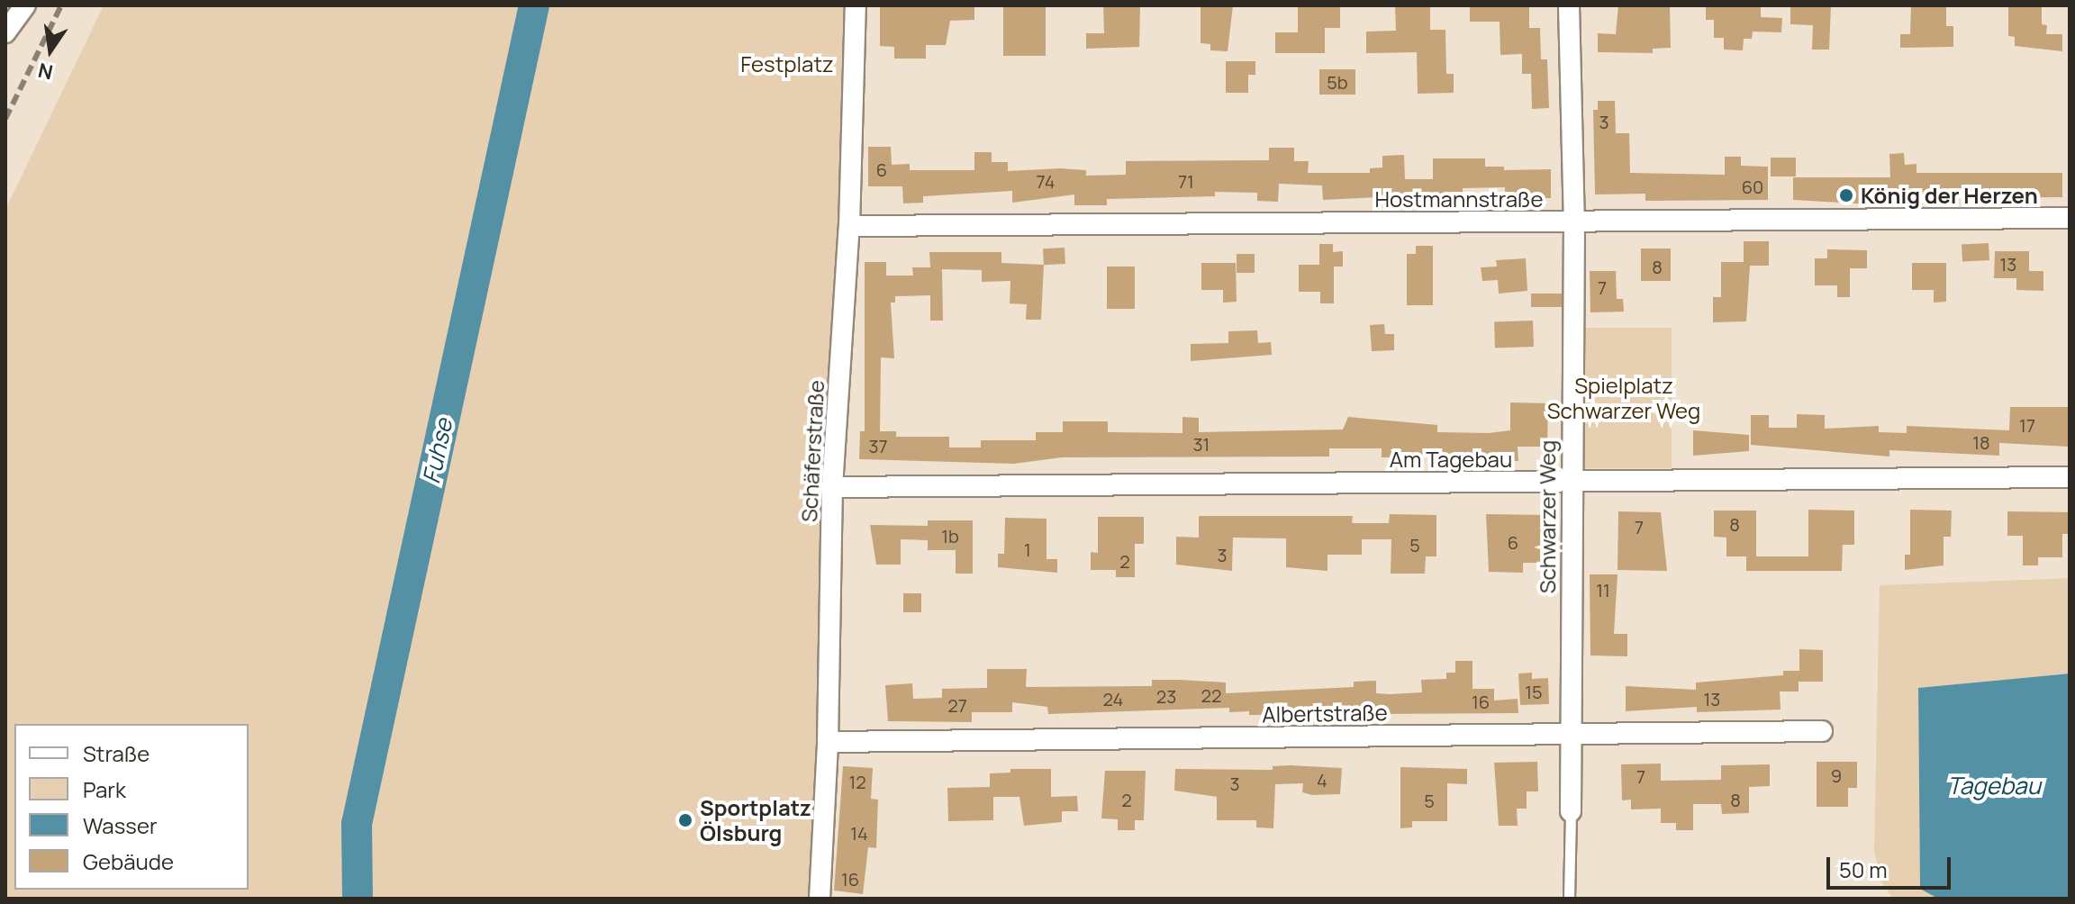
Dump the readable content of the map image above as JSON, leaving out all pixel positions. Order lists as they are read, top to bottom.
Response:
{
  "streets": {
    "street": [
      "Hostmannstraße",
      "Schäferstraße",
      "Am Tagebau",
      "Schwarzer Weg",
      "Albertstraße"
    ]
  },
  "crossings": [
    ["Hostmannstraße", "Schäferstraße"],
    ["Hostmannstraße", "Schwarzer Weg"],
    ["Schäferstraße", "Am Tagebau"],
    ["Schäferstraße", "Albertstraße"],
    ["Am Tagebau", "Schwarzer Weg"],
    ["Schwarzer Weg", "Albertstraße"]
  ],
  "water": ["Fuhse", "Tagebau"],
  "parks": ["Festplatz", "Spielplatz Schwarzer Weg"],
  "places": ["König der Herzen", "Sportplatz Ölsburg"],
  "house_numbers": [
    "5b",
    "3",
    "6",
    "74",
    "71",
    "60",
    "13",
    "8",
    "7",
    "17",
    "18",
    "31",
    "37",
    "8",
    "7",
    "1b",
    "6",
    "5",
    "1",
    "3",
    "2",
    "11",
    "15",
    "22",
    "23",
    "24",
    "13",
    "16",
    "27",
    "9",
    "7",
    "4",
    "12",
    "3",
    "2",
    "8",
    "5",
    "14",
    "16"
  ],
  "legend": [
    "Straße",
    "Park",
    "Wasser",
    "Gebäude"
  ],
  "scale_bar": "50 m",
  "north": "bottom"
}
